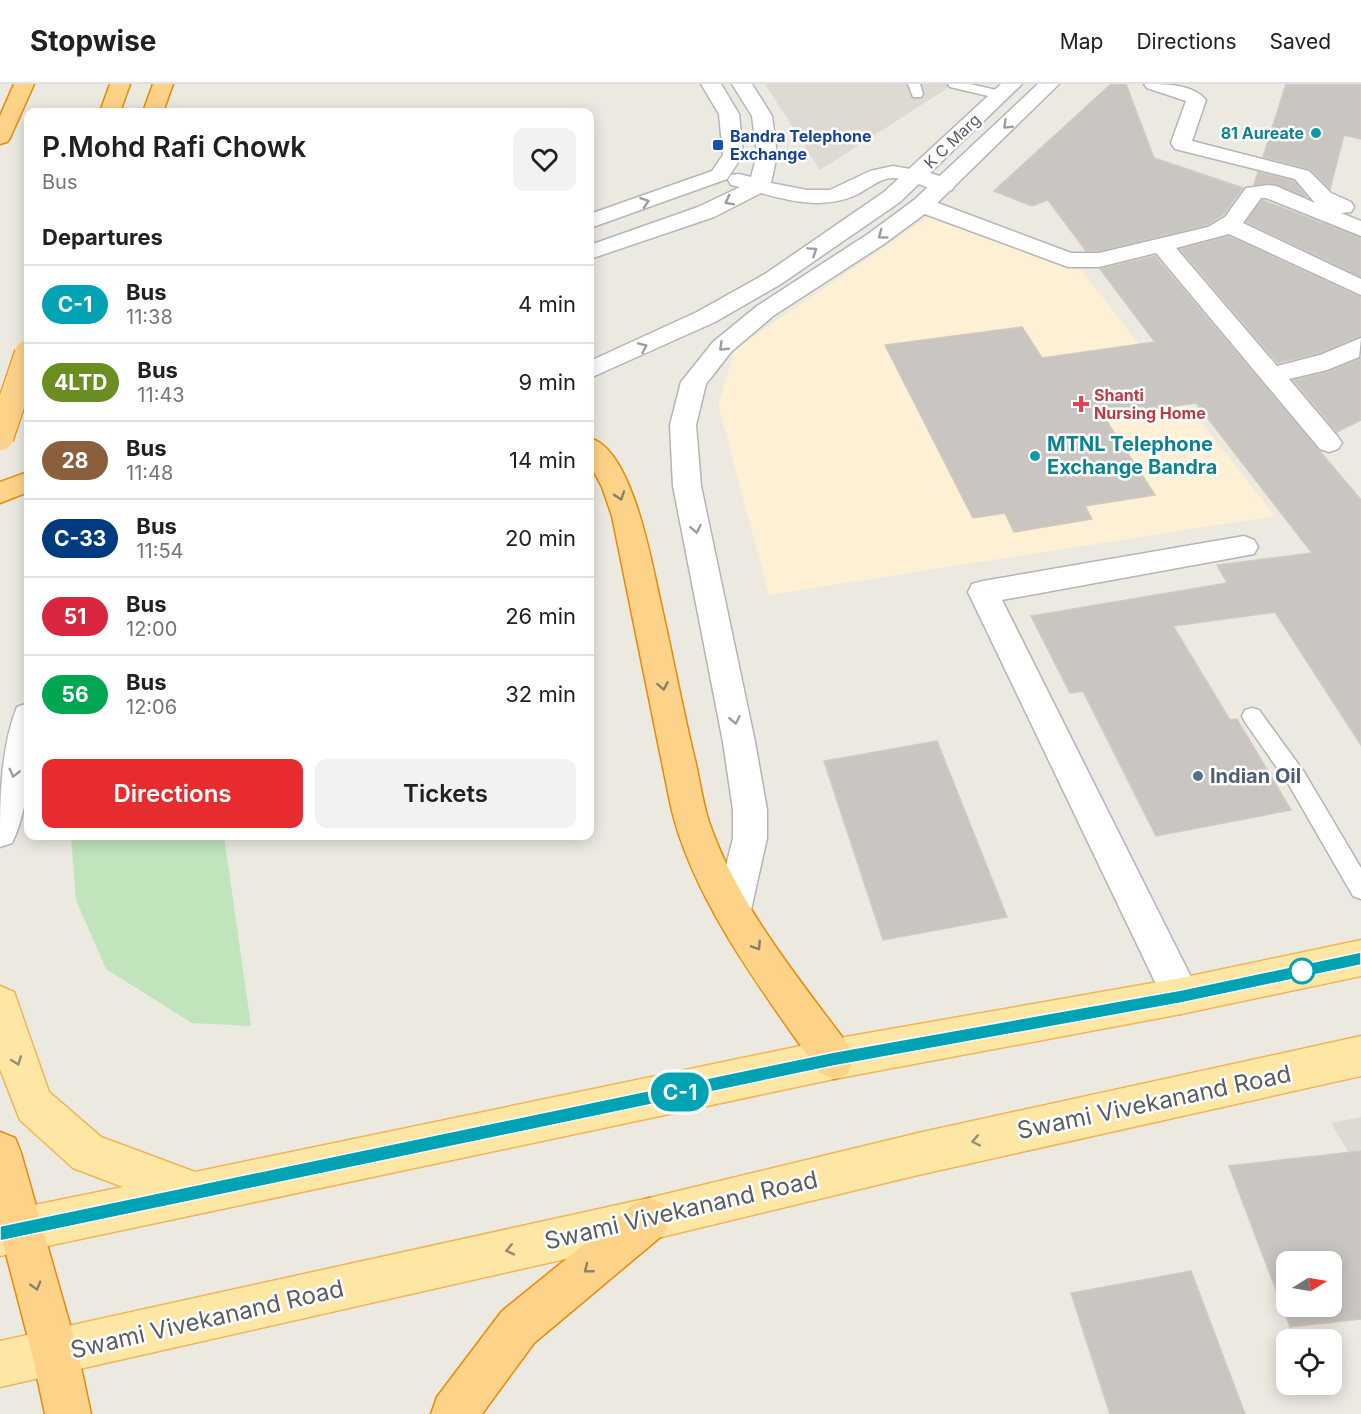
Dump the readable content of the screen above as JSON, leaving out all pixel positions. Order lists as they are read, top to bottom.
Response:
{
  "streets": {
    "main road": ["Swami Vivekanand Road"],
    "street": ["K C Marg"]
  },
  "places": {
    "other": ["81 Aureate", "MTNL Telephone Exchange Bandra", "Indian Oil"],
    "transit": ["Bandra Telephone Exchange"],
    "health": ["Shanti Nursing Home"]
  },
  "lines": ["bus line C-1"],
  "north": "right",
  "page": {
    "header": "Stopwise",
    "nav": ["Map", "Directions", "Saved"],
    "on_map": "C-1",
    "heading": [
      ["P.Mohd Rafi Chowk", "Bus"],
      "Departures"
    ],
    "list": [
      {
        "mark": "C-1",
        "name": "Bus",
        "note": "11:38",
        "value": "4 min"
      },
      {
        "mark": "4LTD",
        "name": "Bus",
        "note": "11:43",
        "value": "9 min"
      },
      {
        "mark": "28",
        "name": "Bus",
        "note": "11:48",
        "value": "14 min"
      },
      {
        "mark": "C-33",
        "name": "Bus",
        "note": "11:54",
        "value": "20 min"
      },
      {
        "mark": "51",
        "name": "Bus",
        "note": "12:00",
        "value": "26 min"
      },
      {
        "mark": "56",
        "name": "Bus",
        "note": "12:06",
        "value": "32 min"
      }
    ],
    "buttons": ["Directions", "Tickets"]
  }
}
